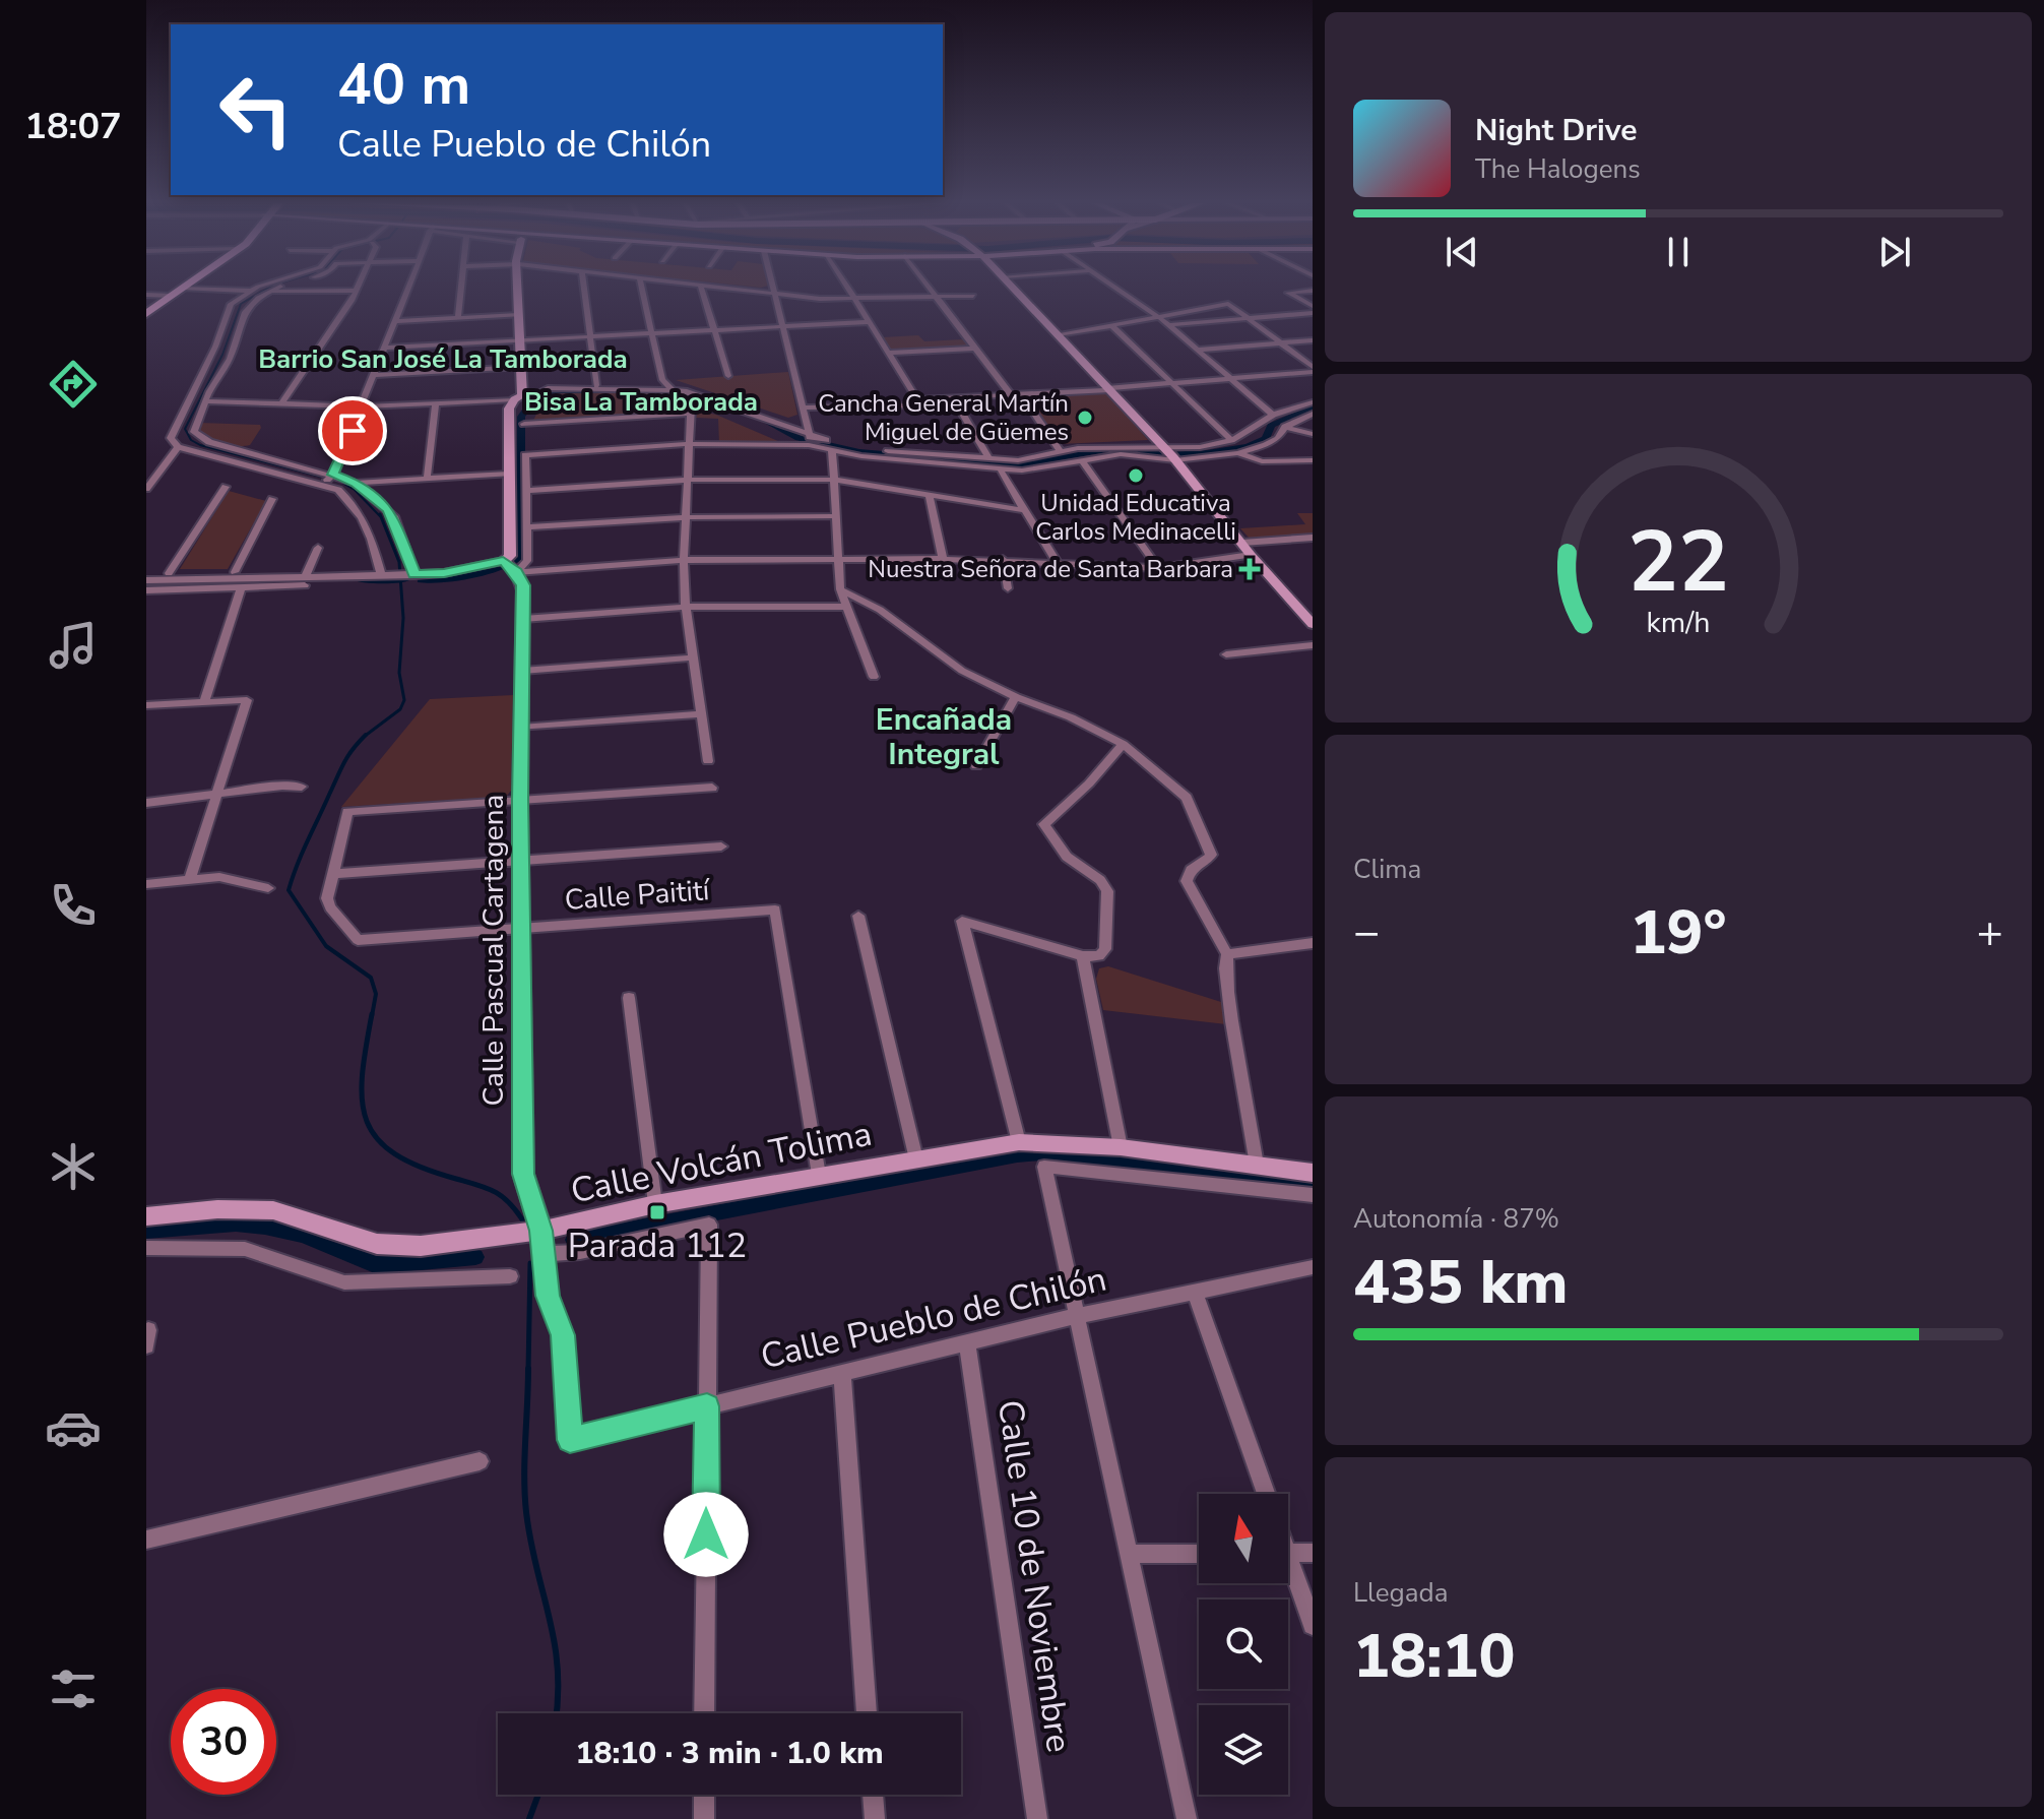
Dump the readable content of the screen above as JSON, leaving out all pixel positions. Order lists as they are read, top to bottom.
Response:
{
  "streets": {
    "main road": ["Calle Pascual Cartagena", "Calle Volcán Tolima"],
    "street": ["Calle Paitití", "Calle Pueblo de Chilón", "Calle 10 de Noviembre"]
  },
  "crossings": [
    ["Calle Paitití", "Calle Pascual Cartagena"],
    ["Calle Paitití", "Calle Volcán Tolima"],
    ["Calle Pascual Cartagena", "Calle Volcán Tolima"],
    ["Calle Pueblo de Chilón", "Calle 10 de Noviembre"]
  ],
  "districts": ["Barrio San José La Tamborada", "Bisa La Tamborada", "Encañada Integral"],
  "places": {
    "other": ["Cancha General Martín Miguel de Güemes", "Unidad Educativa Carlos Medinacelli"],
    "health": ["Nuestra Señora de Santa Barbara"],
    "transit": ["Parada 112"]
  },
  "north": "top",
  "page": {
    "tabs": "18:07",
    "turn": ["40 m", "Calle Pueblo de Chilón"],
    "song": ["Night Drive", "The Halogens"],
    "tile": [
      "Clima",
      ["Autonomía · 87%", "435 km"],
      ["Llegada", "18:10"]
    ],
    "heat": ["−", "19°", "+"],
    "limit": "30",
    "trip": "18:10 · 3 min · 1.0 km",
    "gauge": ["22", "km/h"]
  }
}
